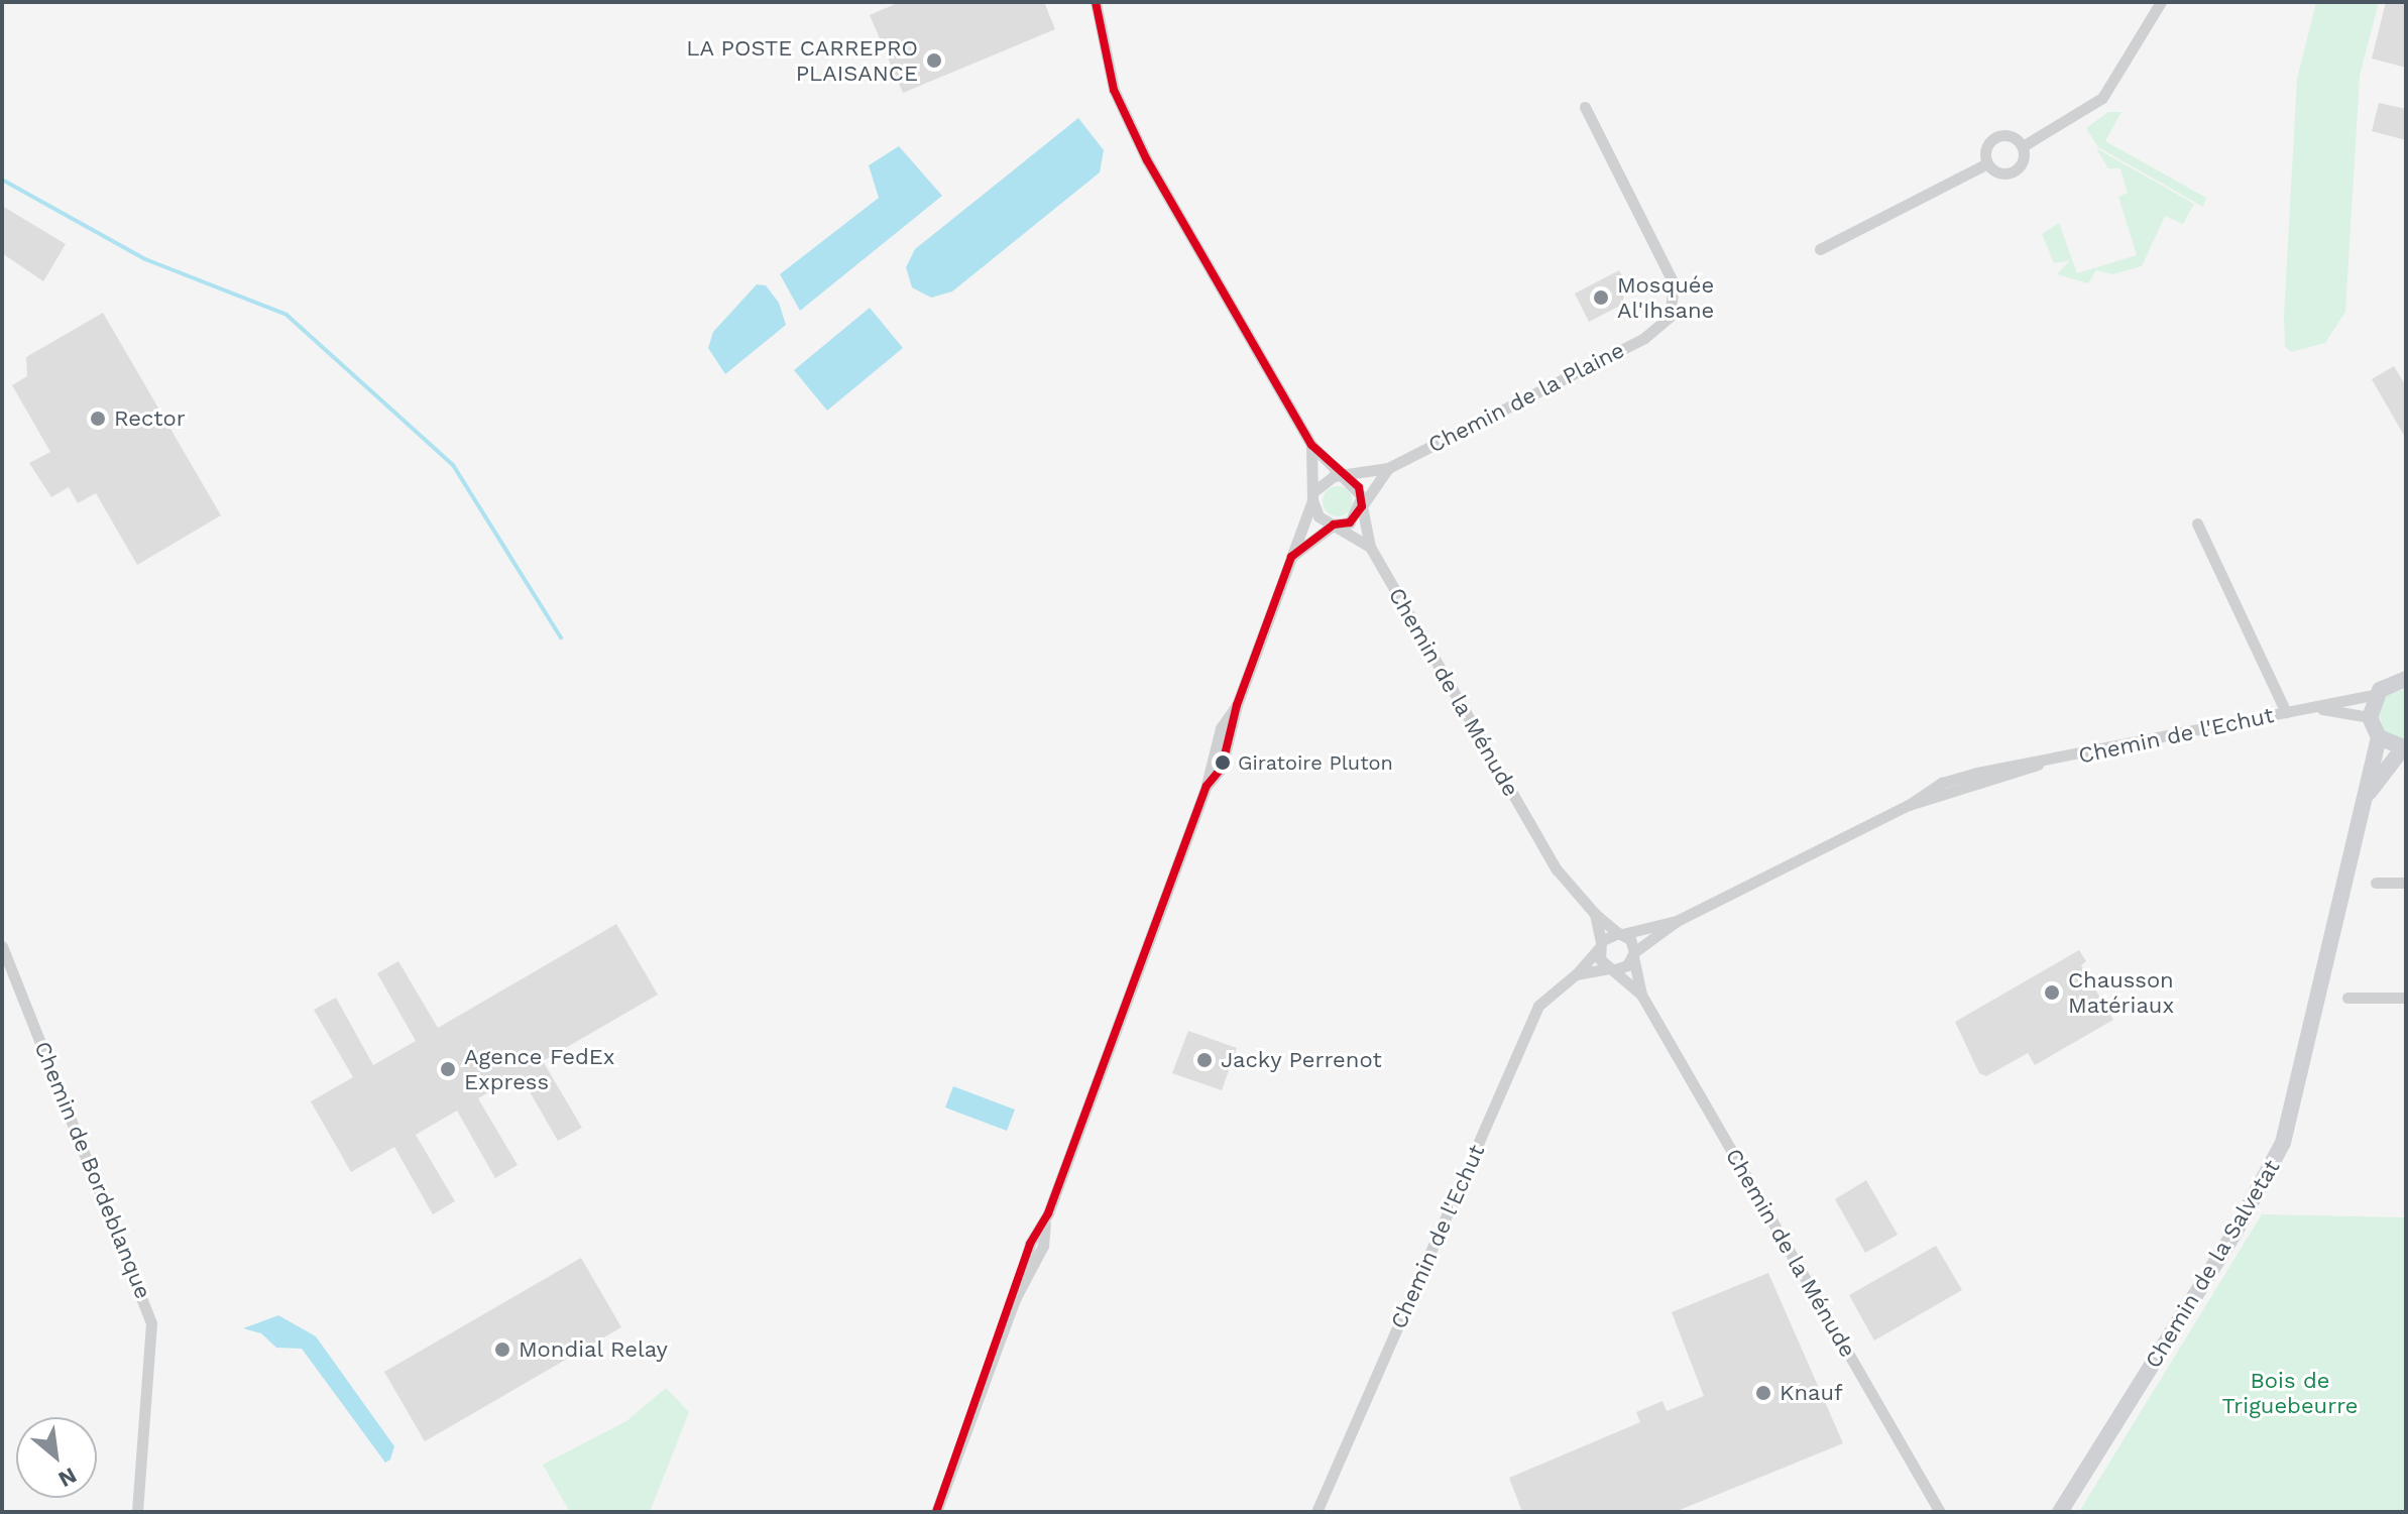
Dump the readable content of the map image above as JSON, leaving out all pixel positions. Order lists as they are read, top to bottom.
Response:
{
  "streets": {
    "main road": ["Chemin de la Salvetat"],
    "street": [
      "Chemin de la Plaine",
      "Chemin de la Ménude",
      "Chemin de l'Echut",
      "Chemin de Bordeblanque"
    ]
  },
  "crossings": [
    ["Chemin de la Plaine", "Chemin de la Ménude"],
    ["Chemin de la Ménude", "Chemin de l'Echut"]
  ],
  "parks": ["Bois de Triguebeurre"],
  "places": [
    "LA POSTE CARREPRO PLAISANCE",
    "Mosquée Al'Ihsane",
    "Rector",
    "Giratoire Pluton",
    "Chausson Matériaux",
    "Jacky Perrenot",
    "Agence FedEx Express",
    "Mondial Relay",
    "Knauf"
  ],
  "north": "bottom right"
}
